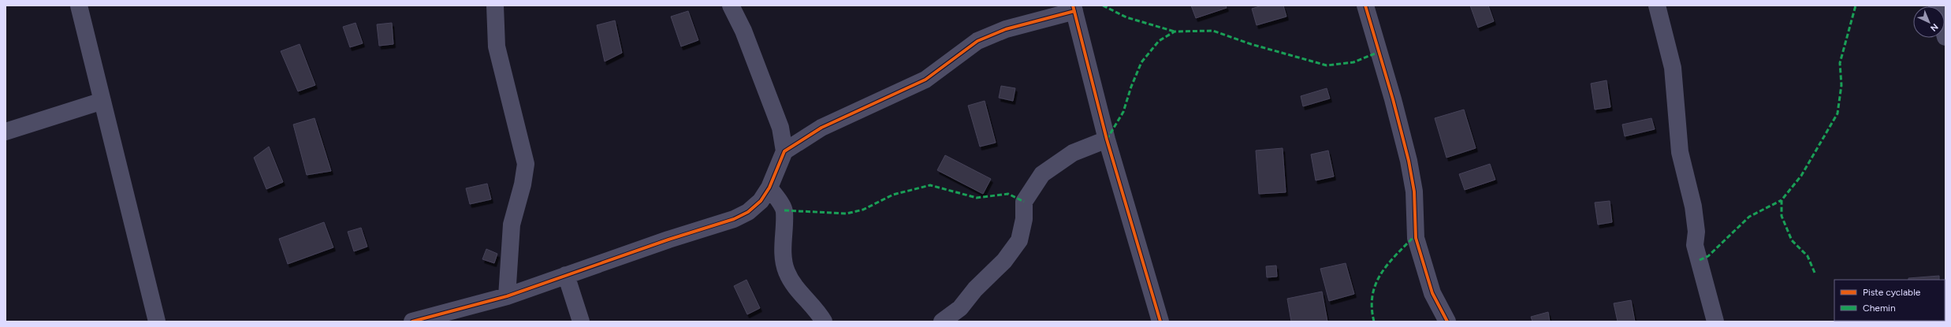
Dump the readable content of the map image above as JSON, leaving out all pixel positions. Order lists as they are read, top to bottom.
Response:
{
  "legend": ["Piste cyclable", "Chemin"],
  "north": "bottom right"
}
